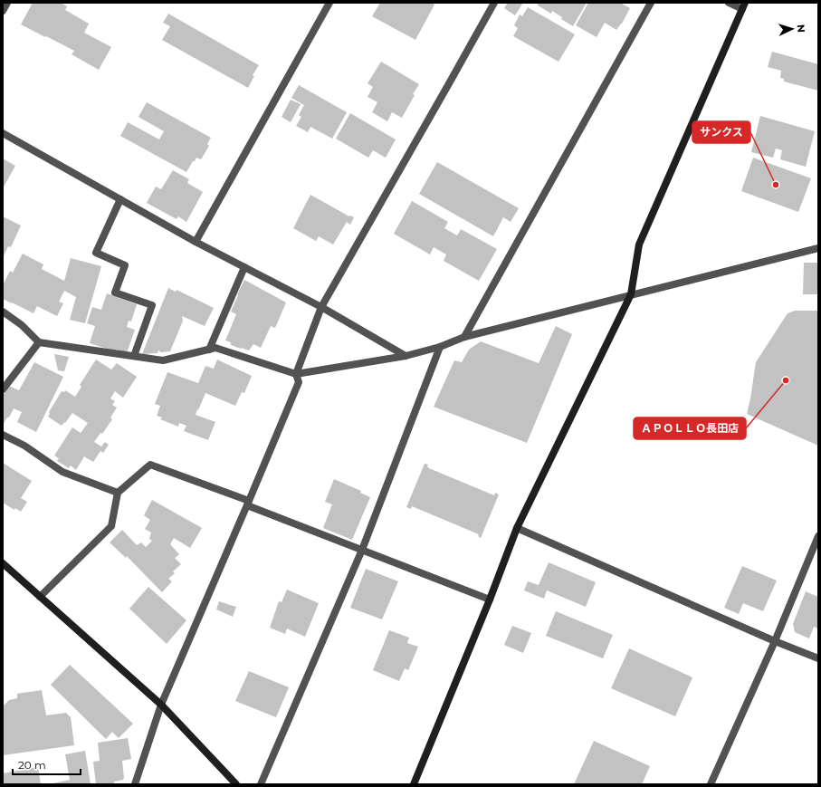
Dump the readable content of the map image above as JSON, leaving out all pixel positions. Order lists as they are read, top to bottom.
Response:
{
  "places": ["サンクス", "ＡＰＯＬＬＯ長田店"],
  "scale_bar": "20 m",
  "north": "right"
}
